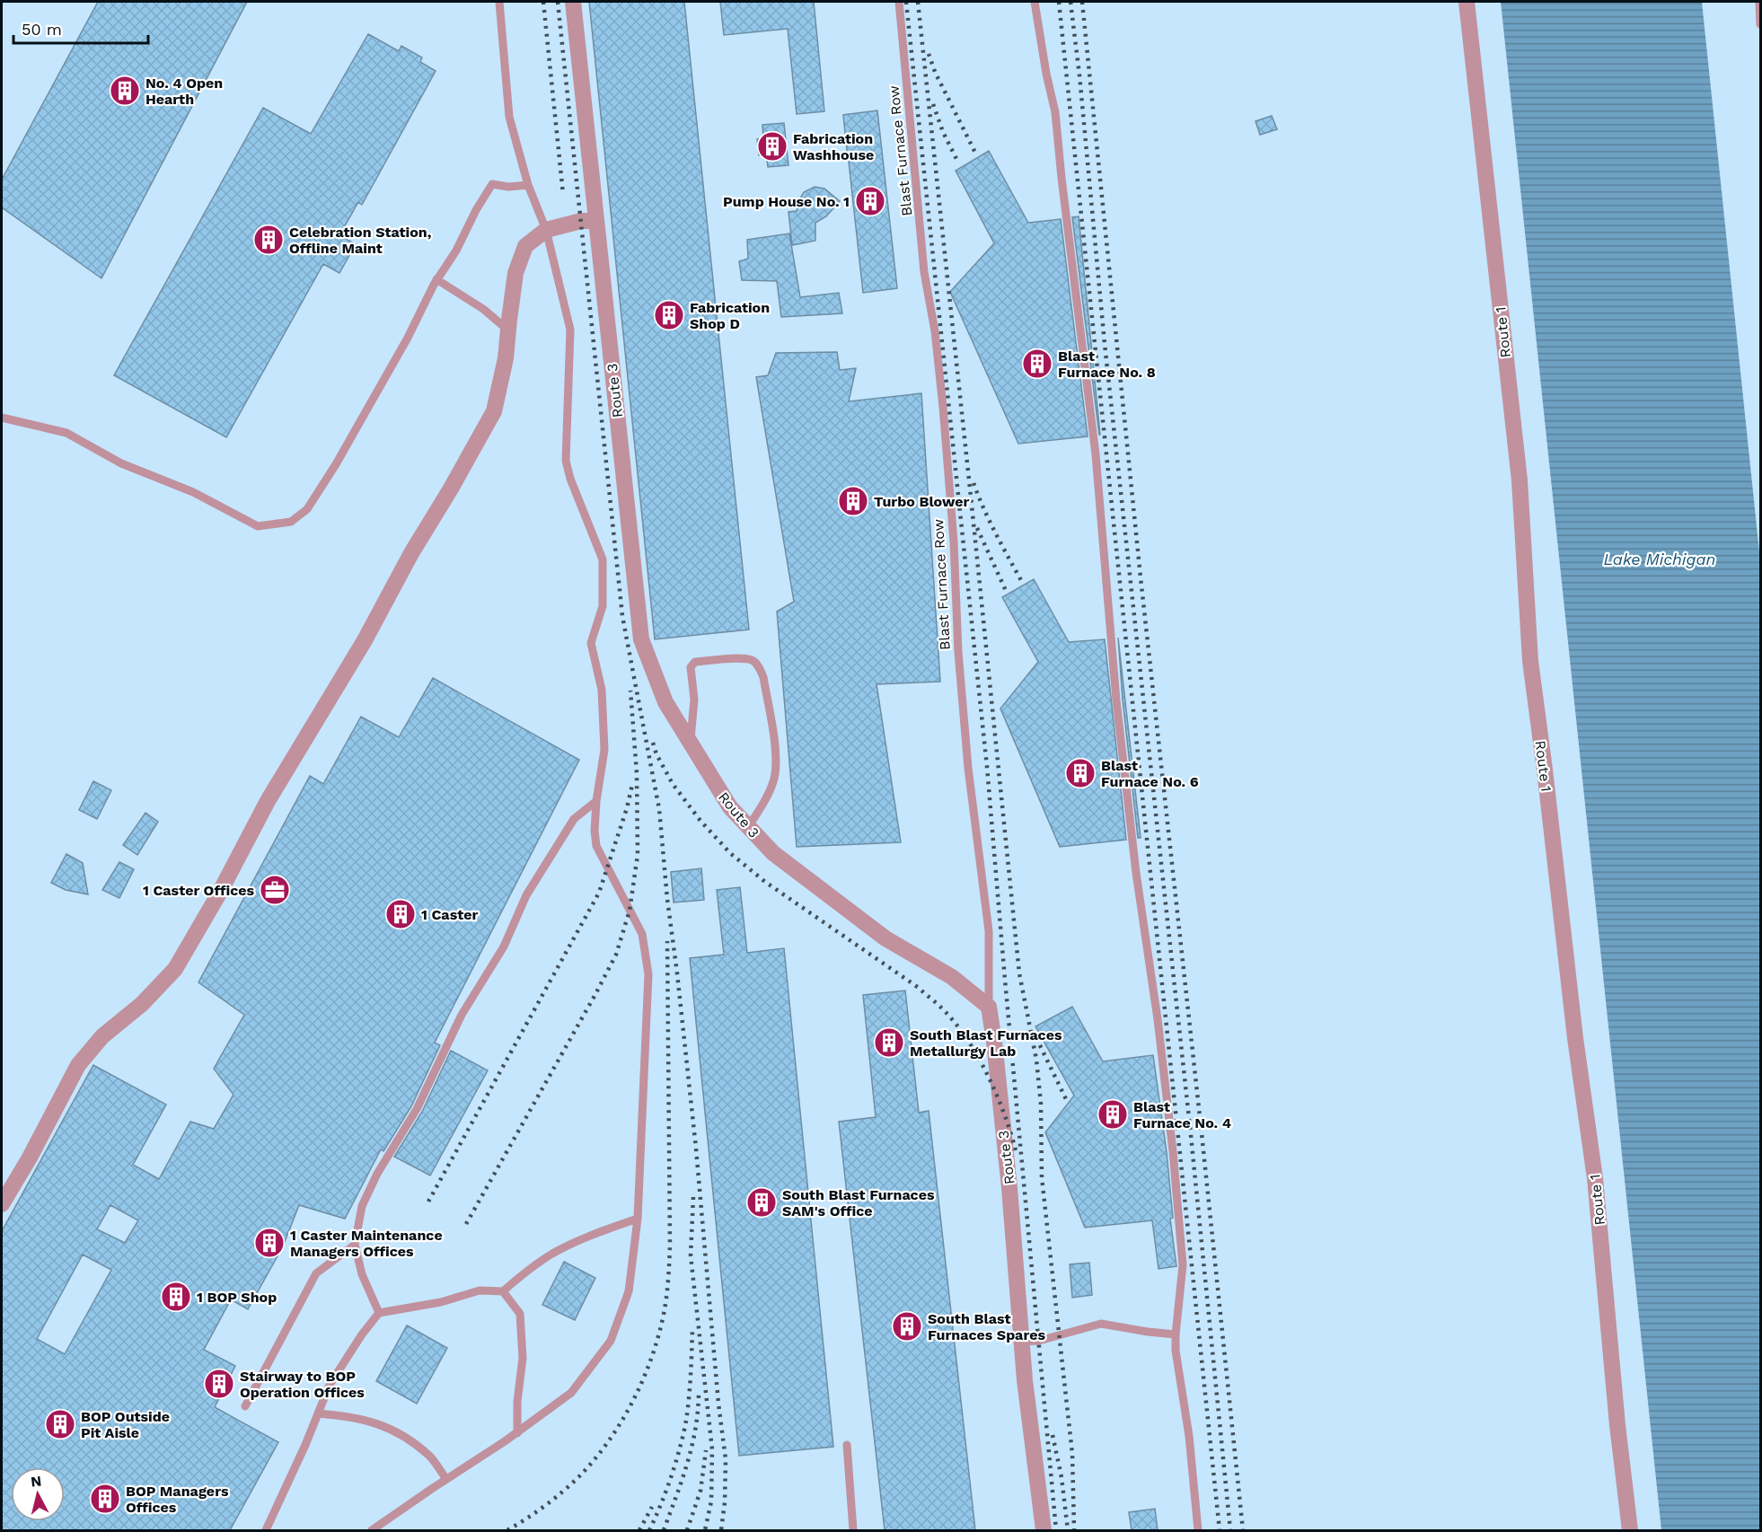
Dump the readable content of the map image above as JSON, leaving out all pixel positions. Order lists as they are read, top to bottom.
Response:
{
  "streets": {
    "street": ["Route 1", "Route 3"],
    "lane": ["Blast Furnace Row"]
  },
  "crossings": [
    ["Blast Furnace Row", "Route 3"]
  ],
  "water": ["Lake Michigan"],
  "places": {
    "building": [
      "No. 4 Open Hearth",
      "Fabrication Washhouse",
      "Pump House No. 1",
      "Celebration Station, Offline Maint",
      "Fabrication Shop D",
      "Blast Furnace No. 8",
      "Turbo Blower",
      "Blast Furnace No. 6",
      "1 Caster",
      "South Blast Furnaces Metallurgy Lab",
      "Blast Furnace No. 4",
      "South Blast Furnaces SAM's Office",
      "1 Caster Maintenance Managers Offices",
      "1 BOP Shop",
      "South Blast Furnaces Spares",
      "Stairway to BOP Operation Offices",
      "BOP Outside Pit Aisle",
      "BOP Managers Offices"
    ],
    "office": ["1 Caster Offices"]
  },
  "scale_bar": "50 m",
  "north": "top"
}
